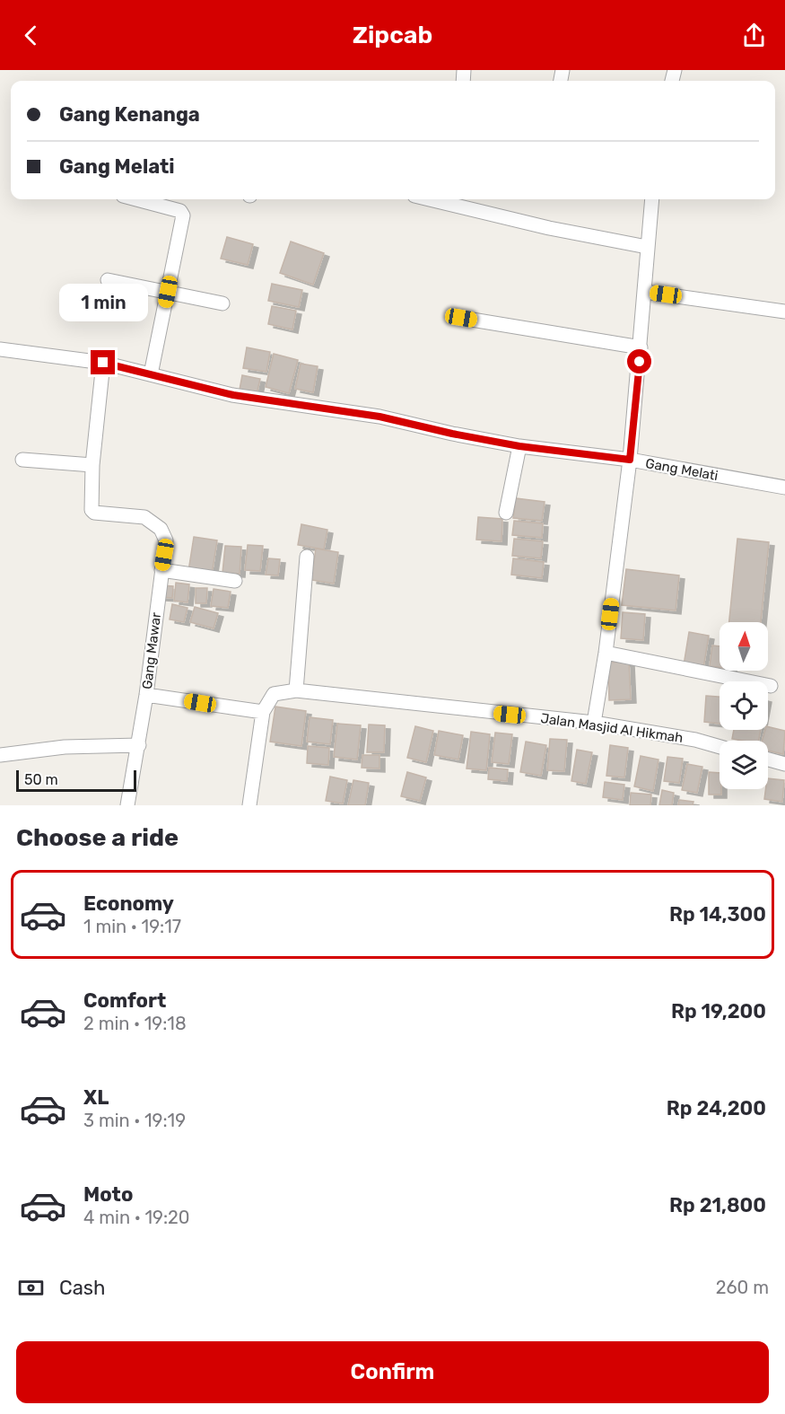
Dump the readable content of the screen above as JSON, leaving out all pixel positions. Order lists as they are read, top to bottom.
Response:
{
  "streets": {
    "street": ["Gang Melati", "Gang Mawar", "Jalan Masjid Al Hikmah"]
  },
  "scale_bar": "50 m",
  "north": "top",
  "page": {
    "header": "Zipcab",
    "banner": ["Gang Kenanga", "Gang Melati"],
    "bubble": "1 min",
    "scale": "50 m",
    "heading": "Choose a ride",
    "list": [
      {
        "name": "Economy",
        "note": "1 min · 19:17",
        "value": "Rp 14,300"
      },
      {
        "name": "Comfort",
        "note": "2 min · 19:18",
        "value": "Rp 19,200"
      },
      {
        "name": "XL",
        "note": "3 min · 19:19",
        "value": "Rp 24,200"
      },
      {
        "name": "Moto",
        "note": "4 min · 19:20",
        "value": "Rp 21,800"
      }
    ],
    "pay": ["Cash", "260 m"],
    "buttons": "Confirm"
  }
}
